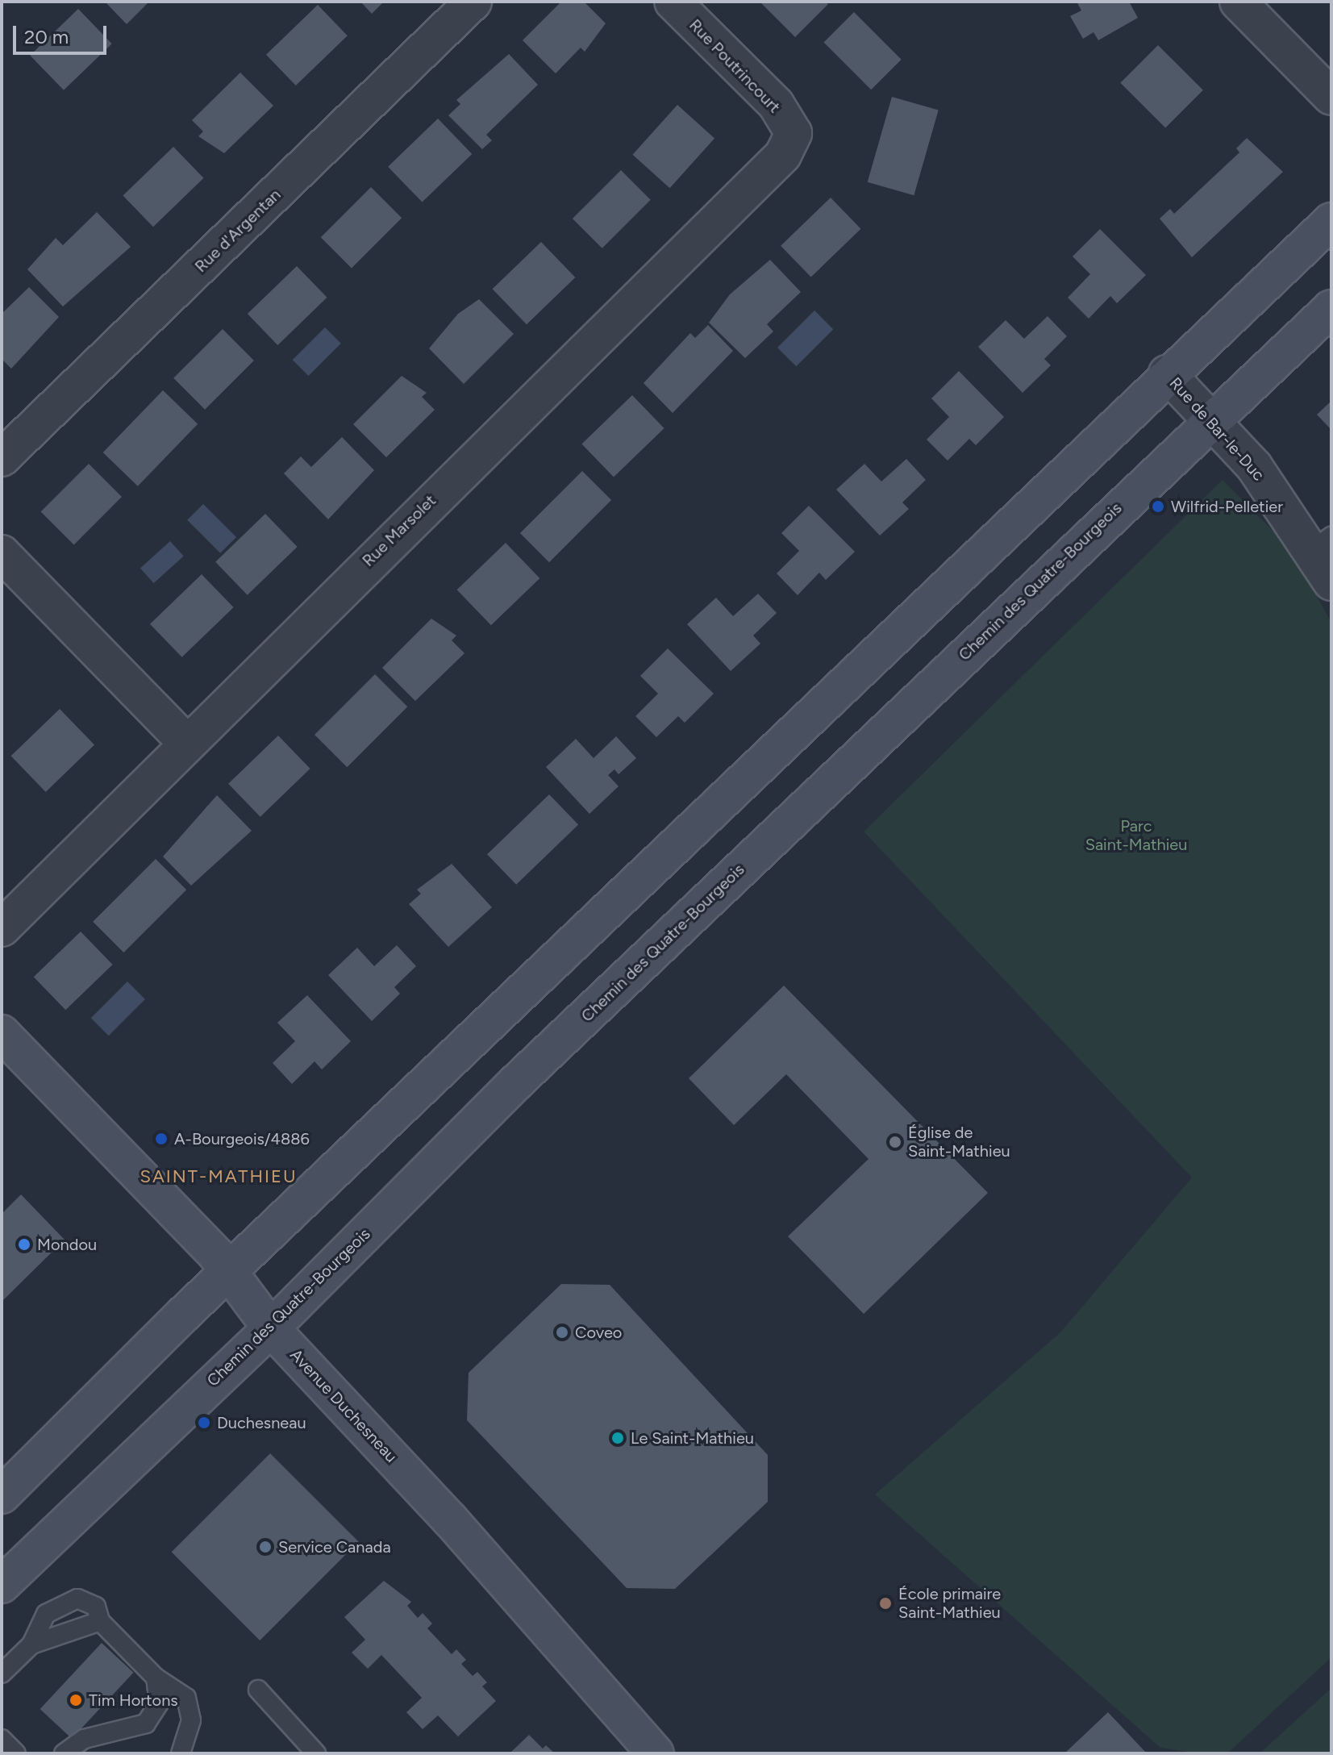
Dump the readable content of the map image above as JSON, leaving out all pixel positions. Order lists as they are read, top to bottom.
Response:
{
  "streets": {
    "main road": ["Chemin des Quatre-Bourgeois", "Avenue Duchesneau"],
    "street": [
      "Rue Poutrincourt",
      "Rue d'Argentan",
      "Rue de Bar-le-Duc",
      "Rue Marsolet"
    ]
  },
  "crossings": [
    ["Rue Poutrincourt", "Rue Marsolet"],
    ["Rue de Bar-le-Duc", "Chemin des Quatre-Bourgeois"],
    ["Chemin des Quatre-Bourgeois", "Avenue Duchesneau"]
  ],
  "districts": ["SAINT-MATHIEU"],
  "parks": ["Parc Saint-Mathieu"],
  "places": [
    "Wilfrid-Pelletier",
    "A-Bourgeois/4886",
    "Église de Saint-Mathieu",
    "Mondou",
    "Coveo",
    "Duchesneau",
    "Le Saint-Mathieu",
    "Service Canada",
    "École primaire Saint-Mathieu",
    "Tim Hortons"
  ],
  "scale_bar": "20 m"
}
